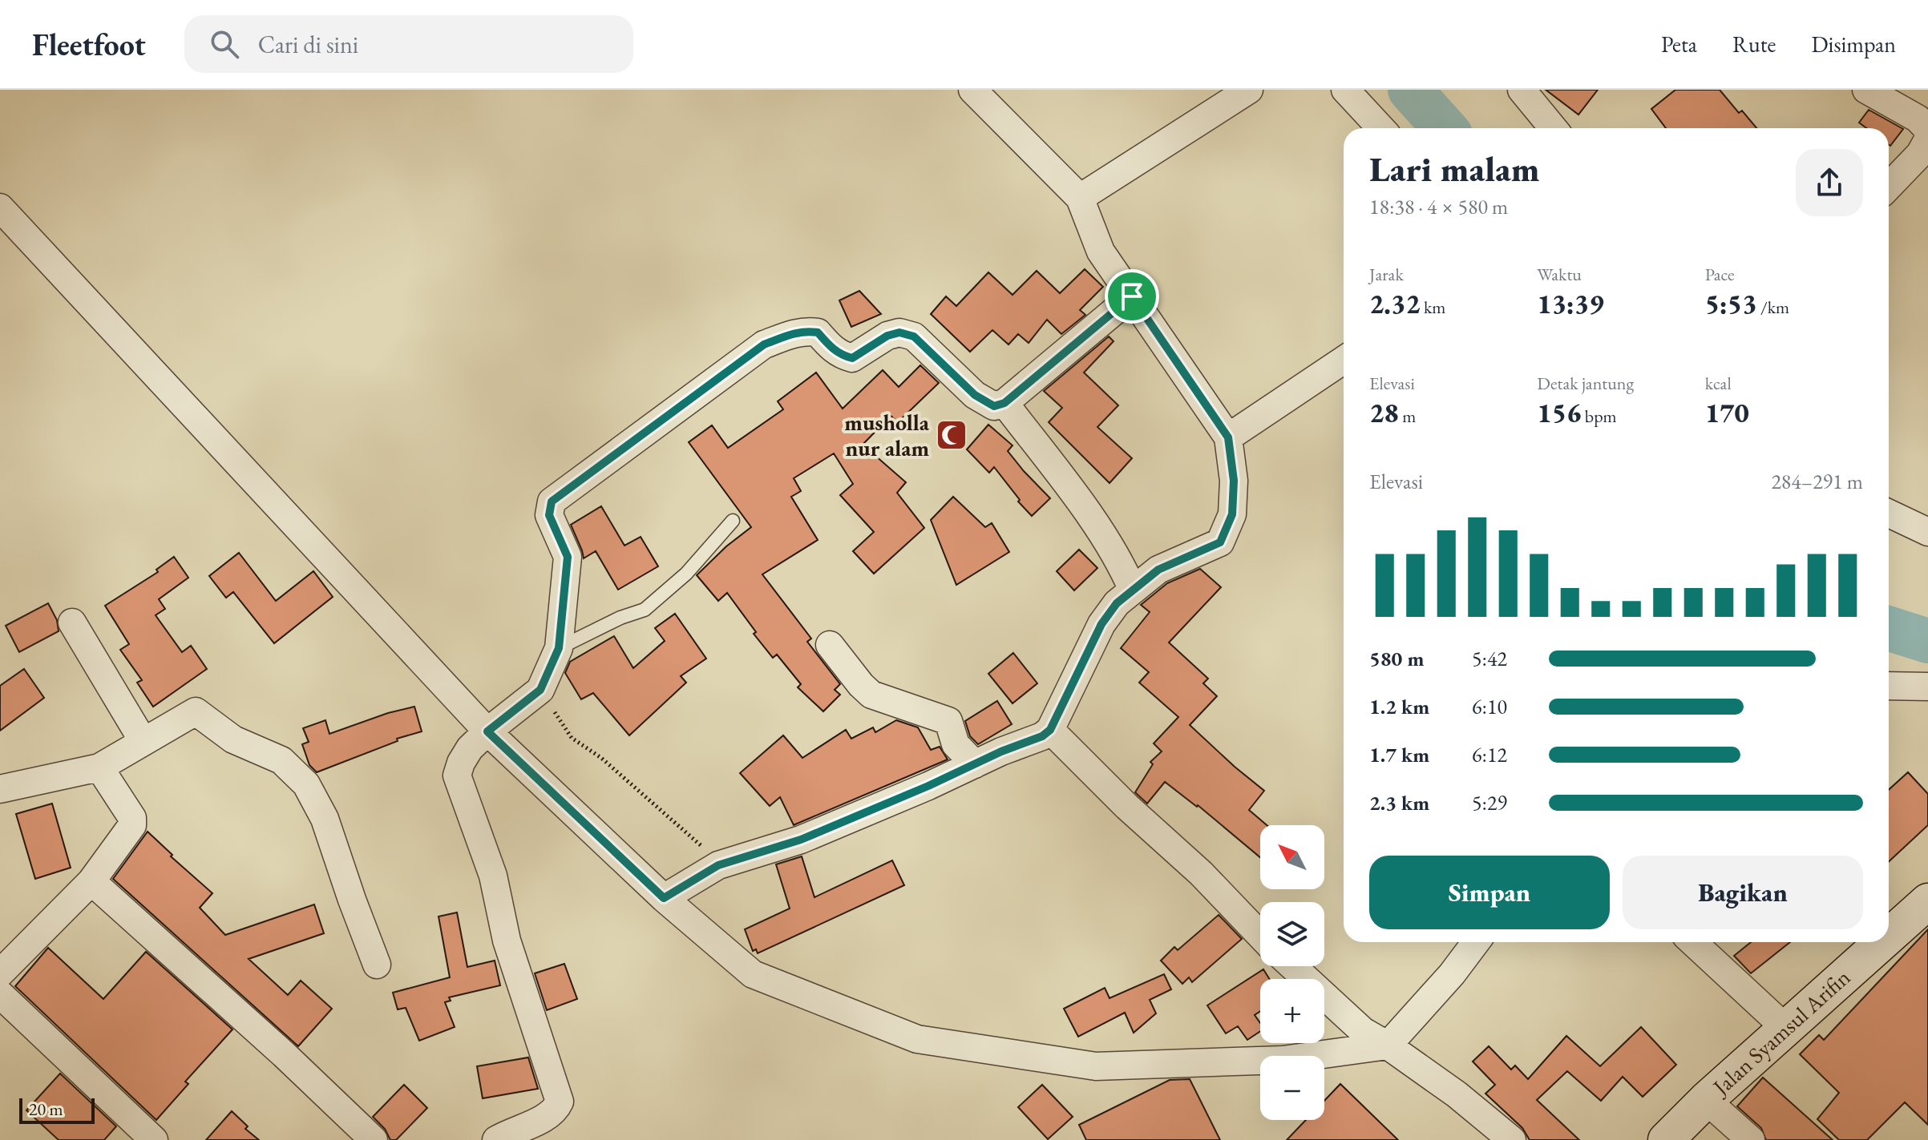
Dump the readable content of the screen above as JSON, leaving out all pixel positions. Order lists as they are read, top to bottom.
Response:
{
  "streets": {
    "main road": ["Jalan Syamsul Arifin"]
  },
  "places": {
    "mosque": ["musholla nur alam"]
  },
  "scale_bar": "20 m",
  "north": "top left",
  "page": {
    "header": "Fleetfoot",
    "search": "Cari di sini",
    "nav": ["Peta", "Rute", "Disimpan"],
    "heading": ["Lari malam", "18:38 · 4 × 580 m"],
    "stats": [
      ["Jarak", "2.32 km"],
      ["Waktu", "13:39"],
      ["Pace", "5:53 /km"],
      ["Elevasi", "28 m"],
      ["Detak jantung", "156 bpm"],
      ["kcal", "170"]
    ],
    "chart": ["Elevasi", "284–291 m"],
    "list": [
      {
        "name": "580 m",
        "note": "5:42"
      },
      {
        "name": "1.2 km",
        "note": "6:10"
      },
      {
        "name": "1.7 km",
        "note": "6:12"
      },
      {
        "name": "2.3 km",
        "note": "5:29"
      }
    ],
    "map_buttons": ["+", "−"],
    "buttons": ["Simpan", "Bagikan"],
    "scale": "20 m"
  }
}
